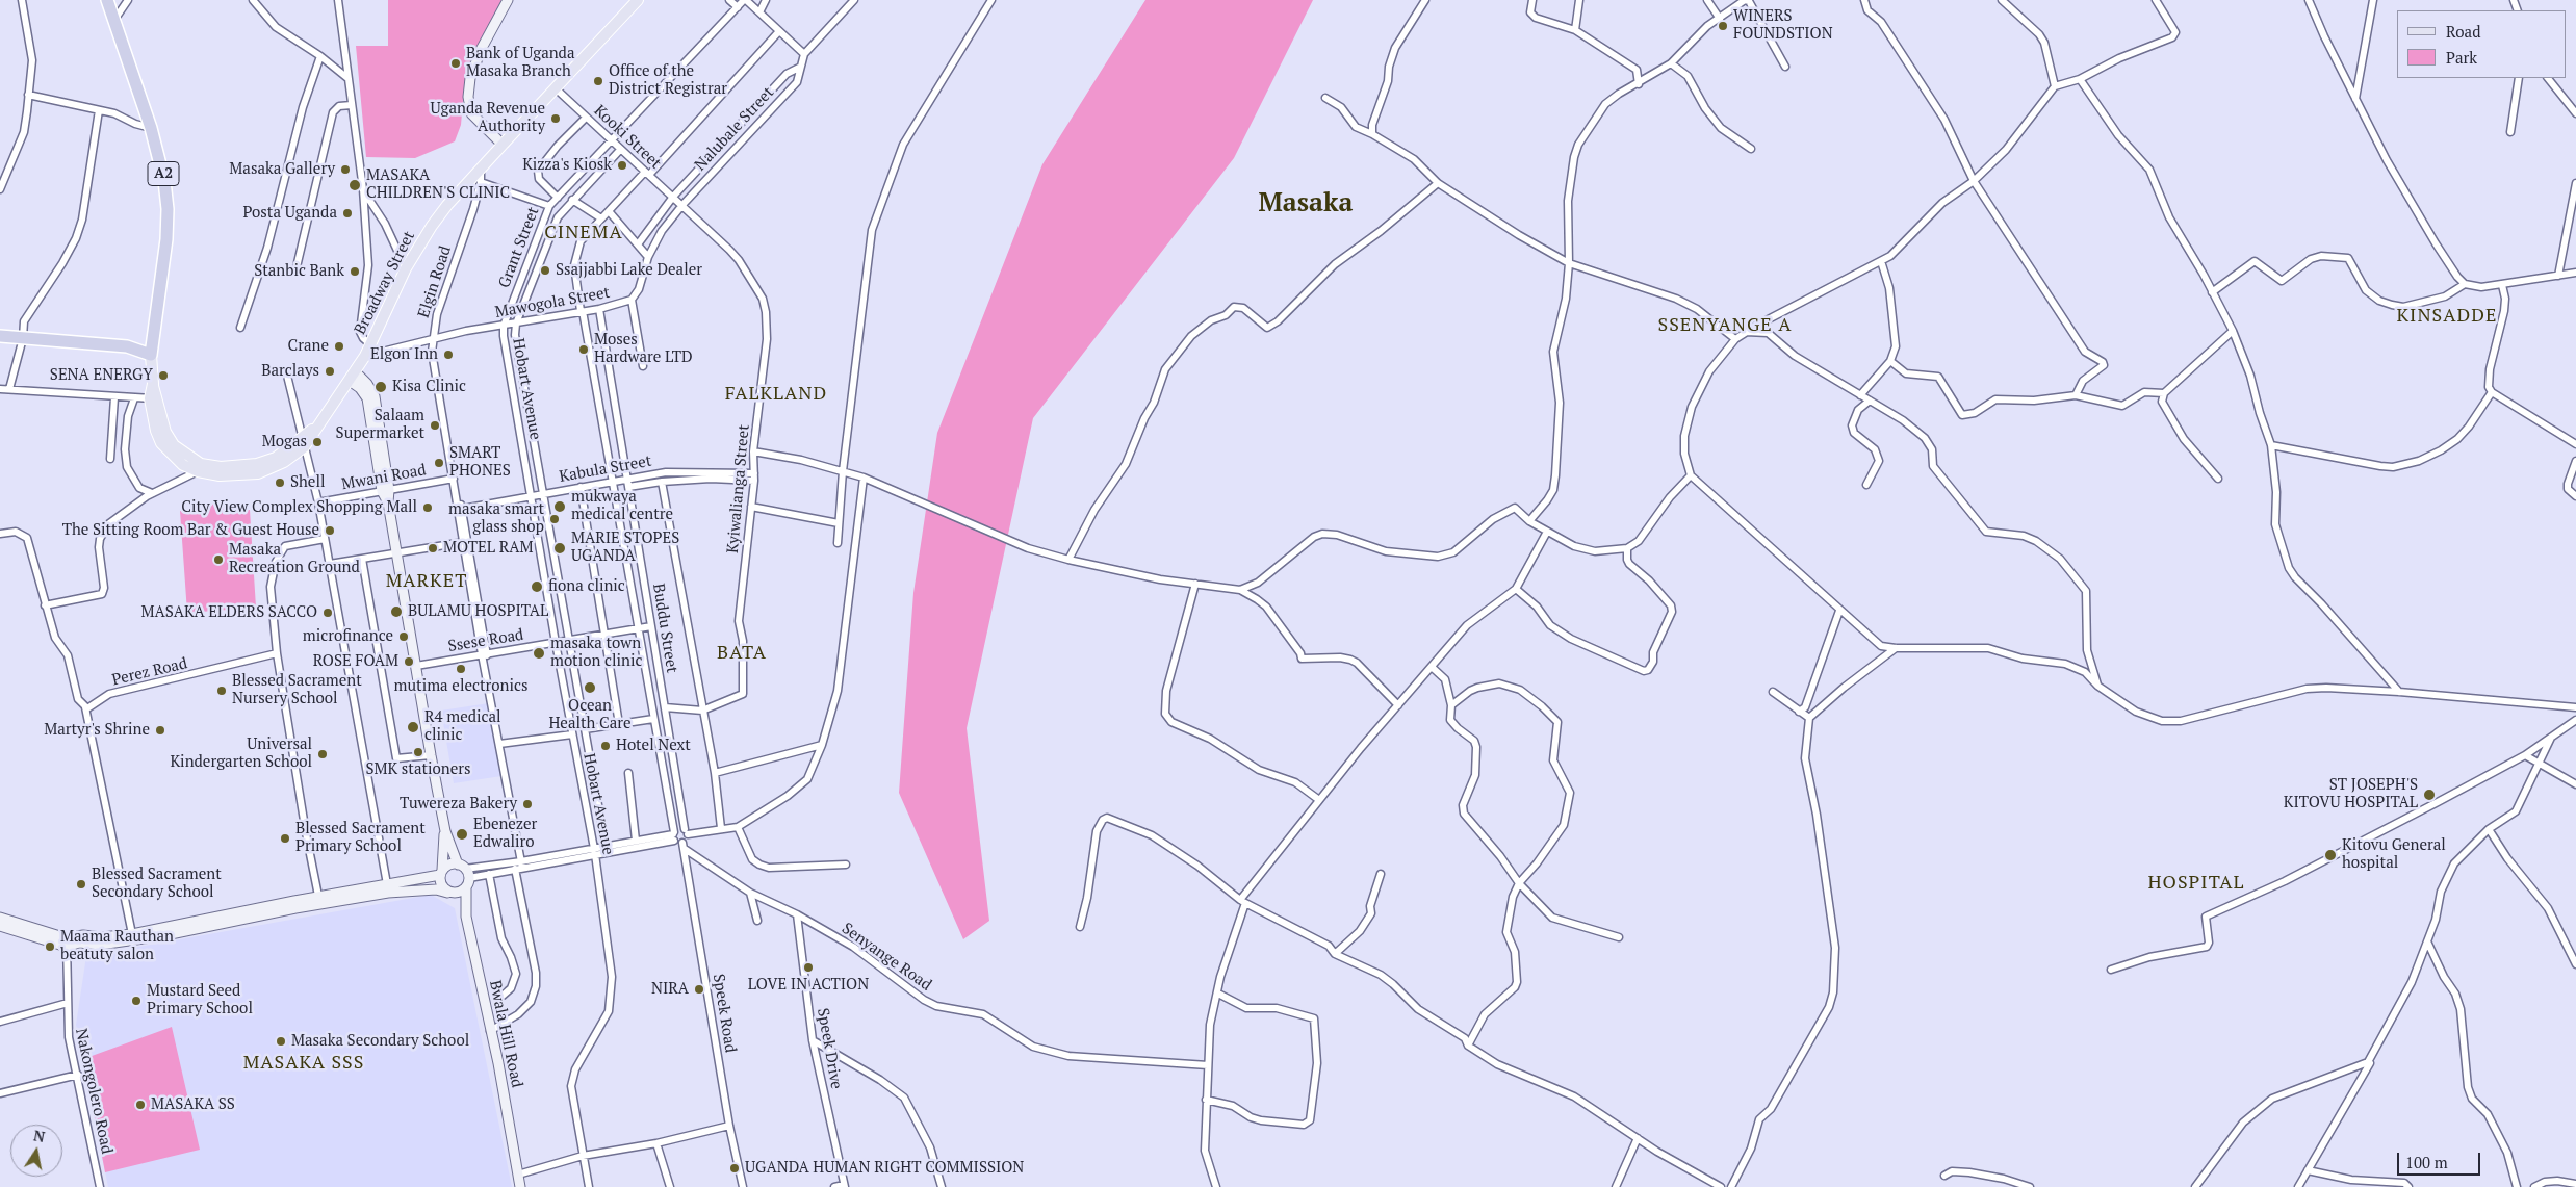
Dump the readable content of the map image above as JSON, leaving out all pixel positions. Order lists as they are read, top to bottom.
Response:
{
  "streets": {
    "highway": ["A2"],
    "main road": ["Broadway Street"],
    "street": [
      "Nalubale Street",
      "Kooki Street",
      "Grant Street",
      "Elgin Road",
      "Mawogola Street",
      "Hobart Avenue",
      "Kabula Street",
      "Mwani Road",
      "Kyiwalianga Street",
      "Buddu Street",
      "Ssese Road",
      "Perez Road",
      "Senyange Road",
      "Speek Road",
      "Bwala Hill Road",
      "Speek Drive",
      "Nakongolero Road"
    ]
  },
  "crossings": [
    ["Nalubale Street", "Kooki Street"],
    ["Nalubale Street", "Mawogola Street"],
    ["Nalubale Street", "Kyiwalianga Street"],
    ["Kooki Street", "Grant Street"],
    ["Kooki Street", "Broadway Street"],
    ["Kooki Street", "Mawogola Street"],
    ["Kooki Street", "Kyiwalianga Street"],
    ["A2", "Broadway Street"],
    ["Grant Street", "Mawogola Street"],
    ["Grant Street", "Hobart Avenue"],
    ["Elgin Road", "Broadway Street"],
    ["Elgin Road", "Mawogola Street"],
    ["Elgin Road", "Kabula Street"],
    ["Elgin Road", "Mwani Road"],
    ["Elgin Road", "Ssese Road"],
    ["Elgin Road", "Bwala Hill Road"],
    ["Broadway Street", "Mawogola Street"],
    ["Mawogola Street", "Hobart Avenue"],
    ["Mawogola Street", "Kyiwalianga Street"],
    ["Mawogola Street", "Buddu Street"],
    ["Hobart Avenue", "Kabula Street"],
    ["Hobart Avenue", "Ssese Road"],
    ["Kabula Street", "Kyiwalianga Street"],
    ["Kabula Street", "Buddu Street"],
    ["Kyiwalianga Street", "Buddu Street"],
    ["Buddu Street", "Ssese Road"],
    ["Senyange Road", "Speek Road"],
    ["Senyange Road", "Speek Drive"]
  ],
  "districts": [
    "Masaka",
    "CINEMA",
    "KINSADDE",
    "SSENYANGE A",
    "FALKLAND",
    "MARKET",
    "BATA",
    "HOSPITAL",
    "MASAKA SSS"
  ],
  "places": [
    "WINERS FOUNDSTION",
    "Bank of Uganda Masaka Branch",
    "Office of the District Registrar",
    "Uganda Revenue Authority",
    "Kizza's Kiosk",
    "Masaka Gallery",
    "MASAKA CHILDREN'S CLINIC",
    "Posta Uganda",
    "Ssajjabbi Lake Dealer",
    "Stanbic Bank",
    "Crane",
    "Moses Hardware LTD",
    "Elgon Inn",
    "Barclays",
    "SENA ENERGY",
    "Kisa Clinic",
    "Salaam Supermarket",
    "Mogas",
    "SMART PHONES",
    "Shell",
    "mukwaya medical centre",
    "City View Complex Shopping Mall",
    "masaka smart glass shop",
    "The Sitting Room Bar & Guest House",
    "MOTEL RAM",
    "MARIE STOPES UGANDA",
    "Masaka Recreation Ground",
    "fiona clinic",
    "BULAMU HOSPITAL",
    "MASAKA ELDERS SACCO",
    "microfinance",
    "masaka town motion clinic",
    "ROSE FOAM",
    "mutima electronics",
    "Ocean Health Care",
    "Blessed Sacrament Nursery School",
    "R4 medical clinic",
    "Martyr's Shrine",
    "Hotel Next",
    "SMK stationers",
    "Universal Kindergarten School",
    "ST JOSEPH'S KITOVU HOSPITAL",
    "Tuwereza Bakery",
    "Ebenezer Edwaliro",
    "Blessed Sacrament Primary School",
    "Kitovu General hospital",
    "Blessed Sacrament Secondary School",
    "Maama Rauthan beatuty salon",
    "LOVE IN ACTION",
    "NIRA",
    "Mustard Seed Primary School",
    "Masaka Secondary School",
    "MASAKA SS",
    "UGANDA HUMAN RIGHT COMMISSION"
  ],
  "legend": ["Road", "Park"],
  "scale_bar": "100 m",
  "north": "top"
}
